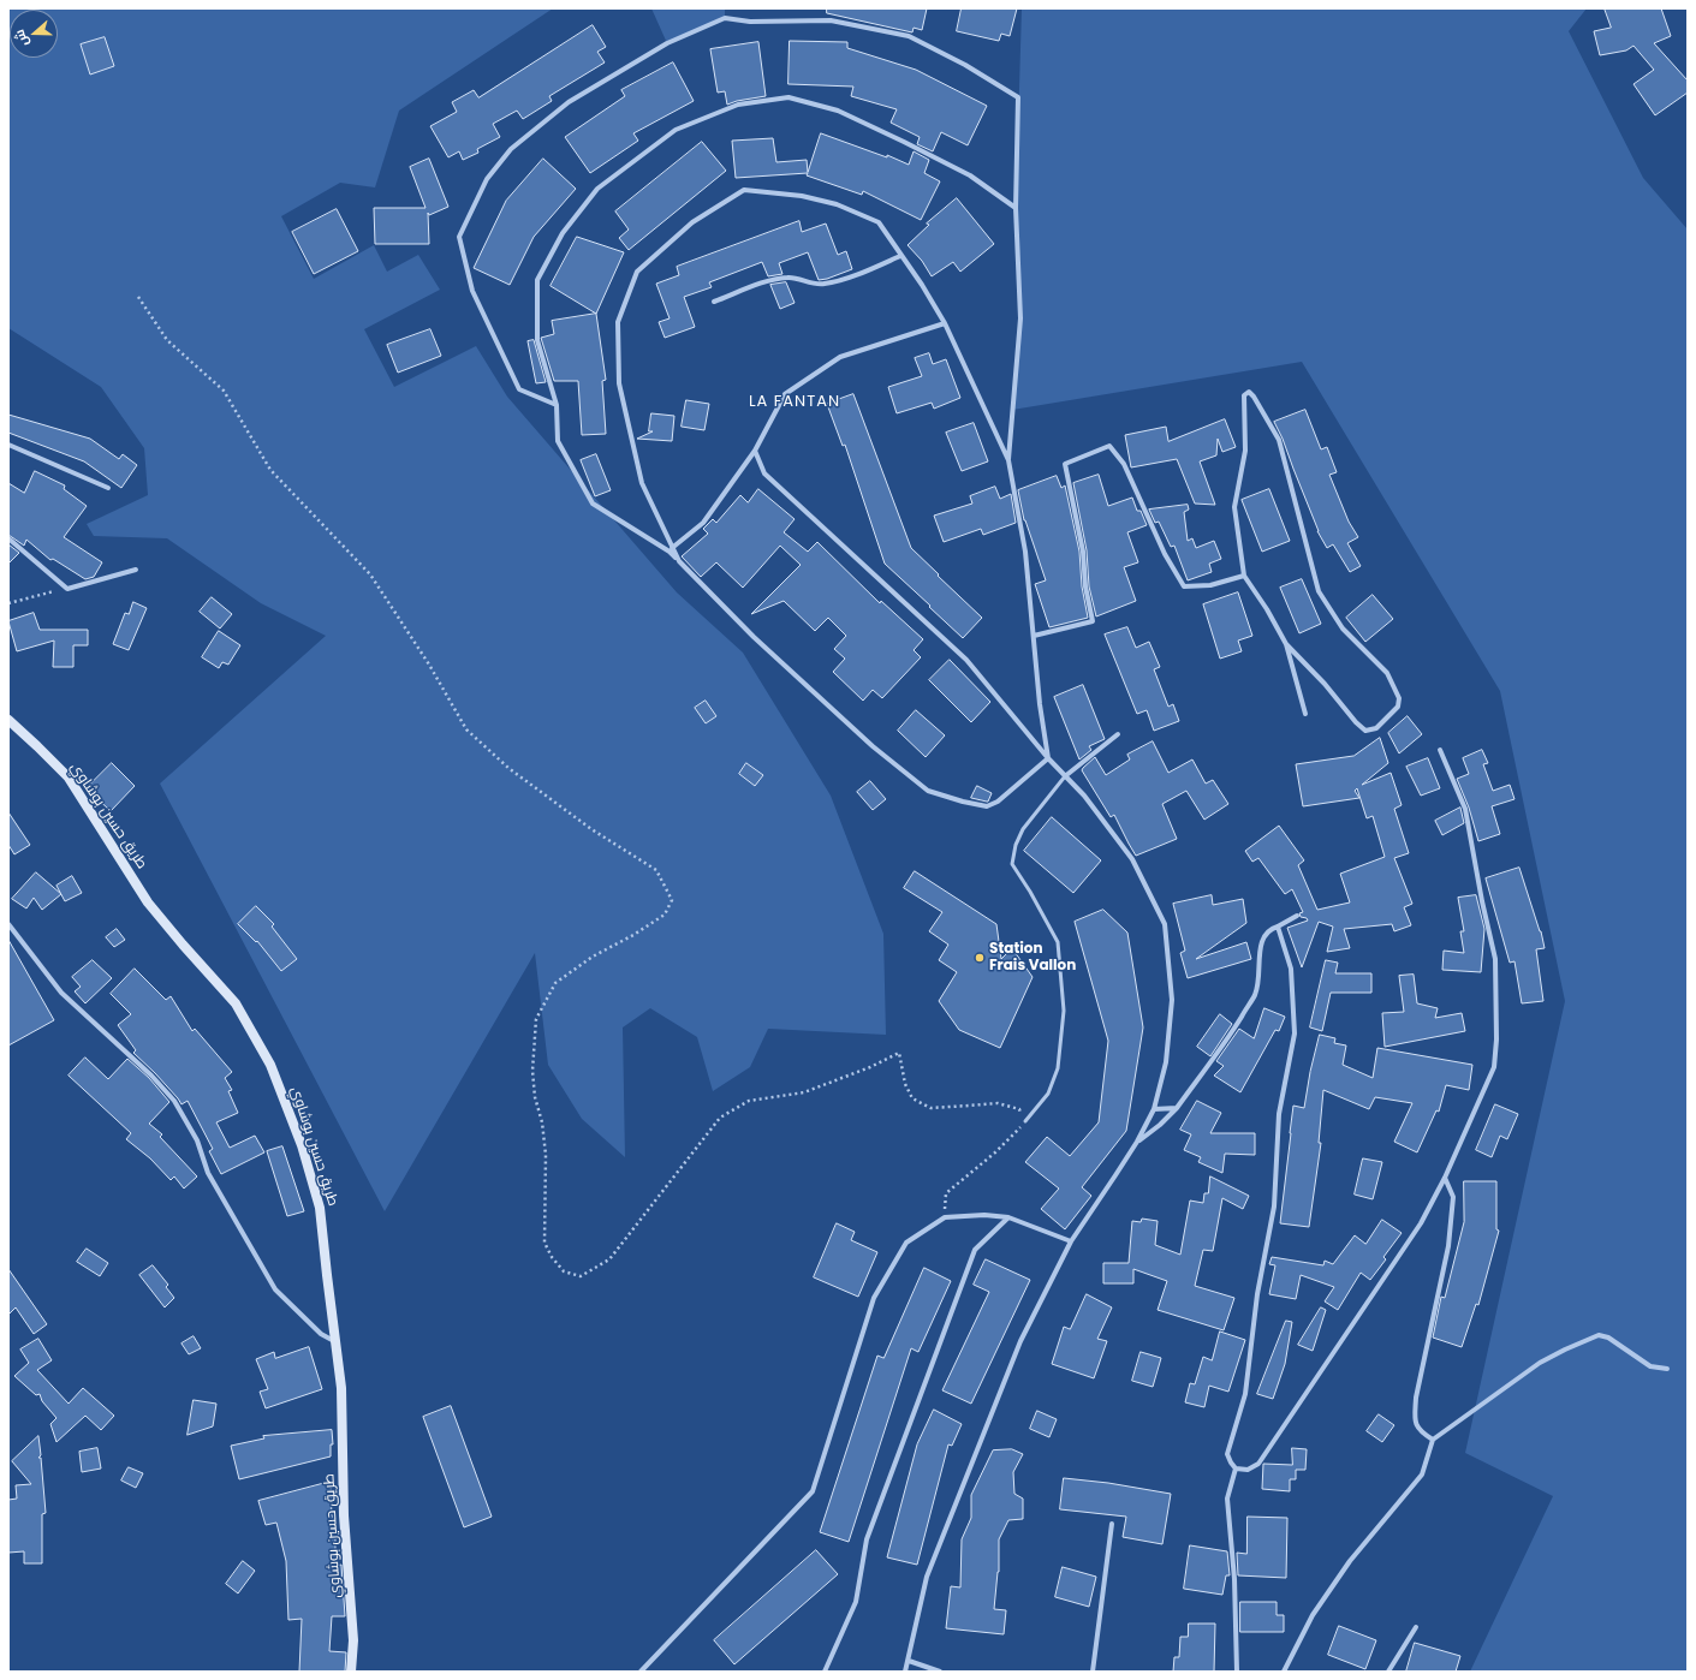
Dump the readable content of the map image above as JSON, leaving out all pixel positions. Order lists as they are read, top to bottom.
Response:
{
  "streets": {
    "street": ["طريق حسين بوشاوي"]
  },
  "districts": ["LA FANTAN"],
  "places": ["Station Frais Vallon"],
  "north": "left"
}
